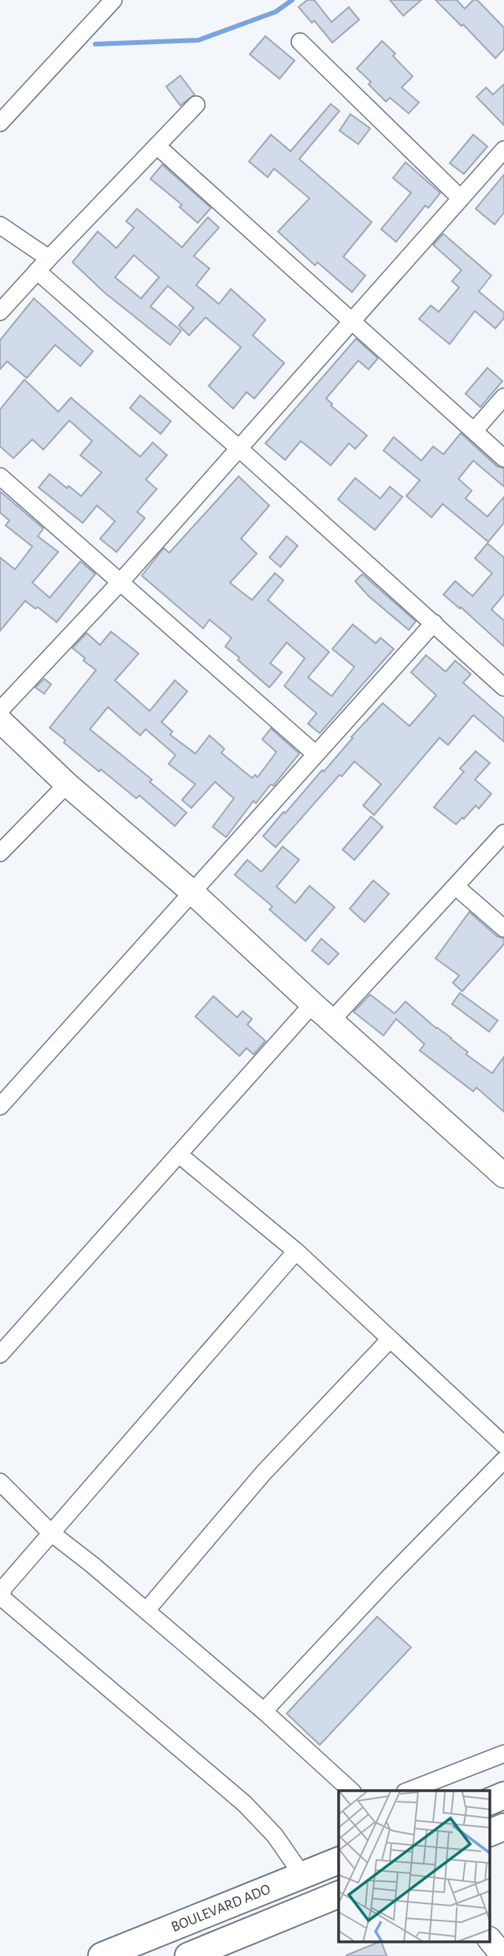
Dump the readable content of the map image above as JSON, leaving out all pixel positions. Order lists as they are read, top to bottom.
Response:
{
  "streets": {
    "main road": ["BOULEVARD ADO"]
  }
}
